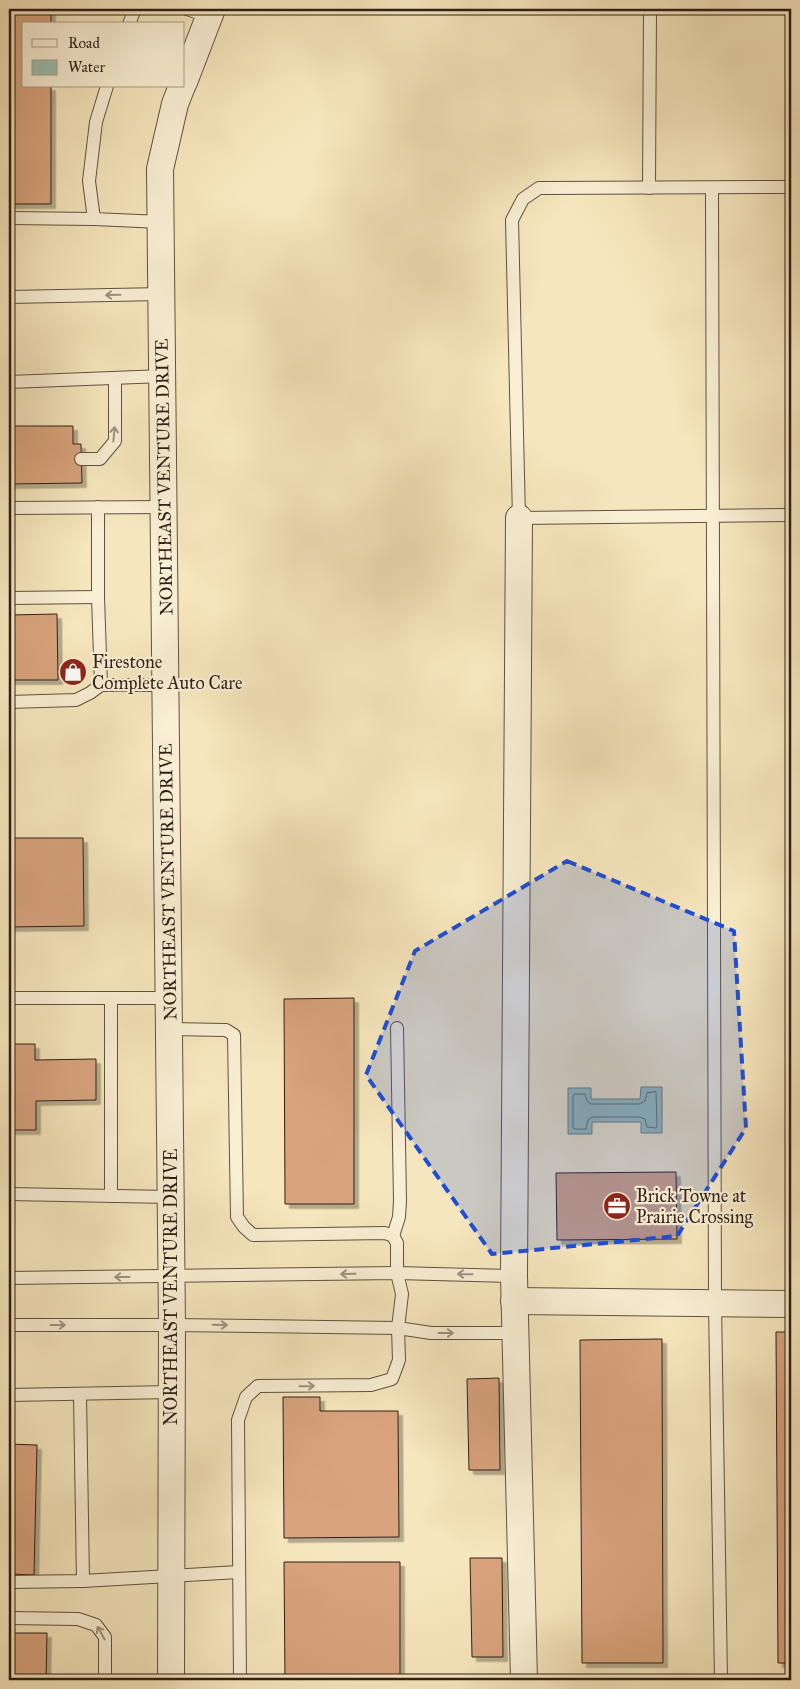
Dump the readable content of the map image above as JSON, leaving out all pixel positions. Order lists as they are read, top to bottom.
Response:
{
  "streets": {
    "street": ["NORTHEAST VENTURE DRIVE"]
  },
  "places": {
    "shop": ["Firestone Complete Auto Care"],
    "office": ["Brick Towne at Prairie Crossing"]
  },
  "legend": ["Road", "Water"]
}
